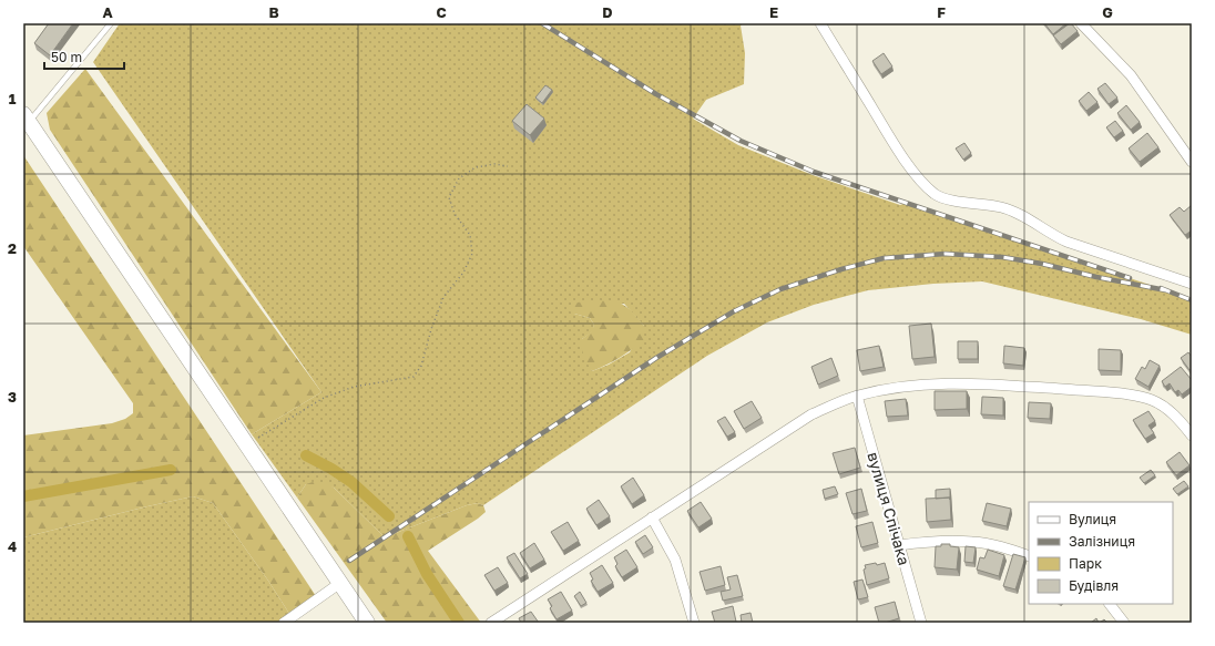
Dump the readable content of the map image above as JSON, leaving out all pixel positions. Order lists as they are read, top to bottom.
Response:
{
  "streets": {
    "street": ["вулиця Спічака"]
  },
  "legend": [
    "Вулиця",
    "Залізниця",
    "Парк",
    "Будівля"
  ],
  "scale_bar": "50 m",
  "grid": {
    "columns": [
      "A",
      "B",
      "C",
      "D",
      "E",
      "F",
      "G"
    ],
    "rows": [
      "1",
      "2",
      "3",
      "4"
    ]
  }
}
